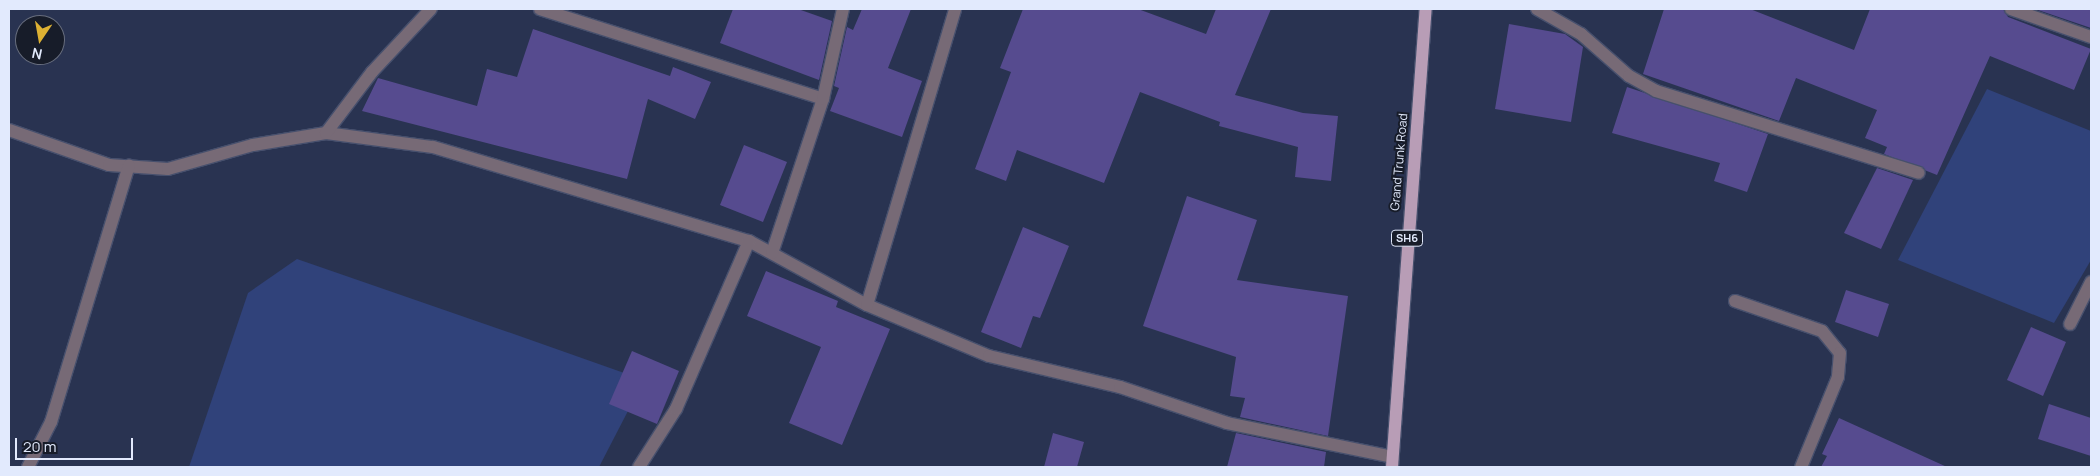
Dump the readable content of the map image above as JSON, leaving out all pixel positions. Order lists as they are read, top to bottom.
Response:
{
  "streets": {
    "main road": ["Grand Trunk Road", "SH6"]
  },
  "scale_bar": "20 m",
  "north": "bottom"
}
